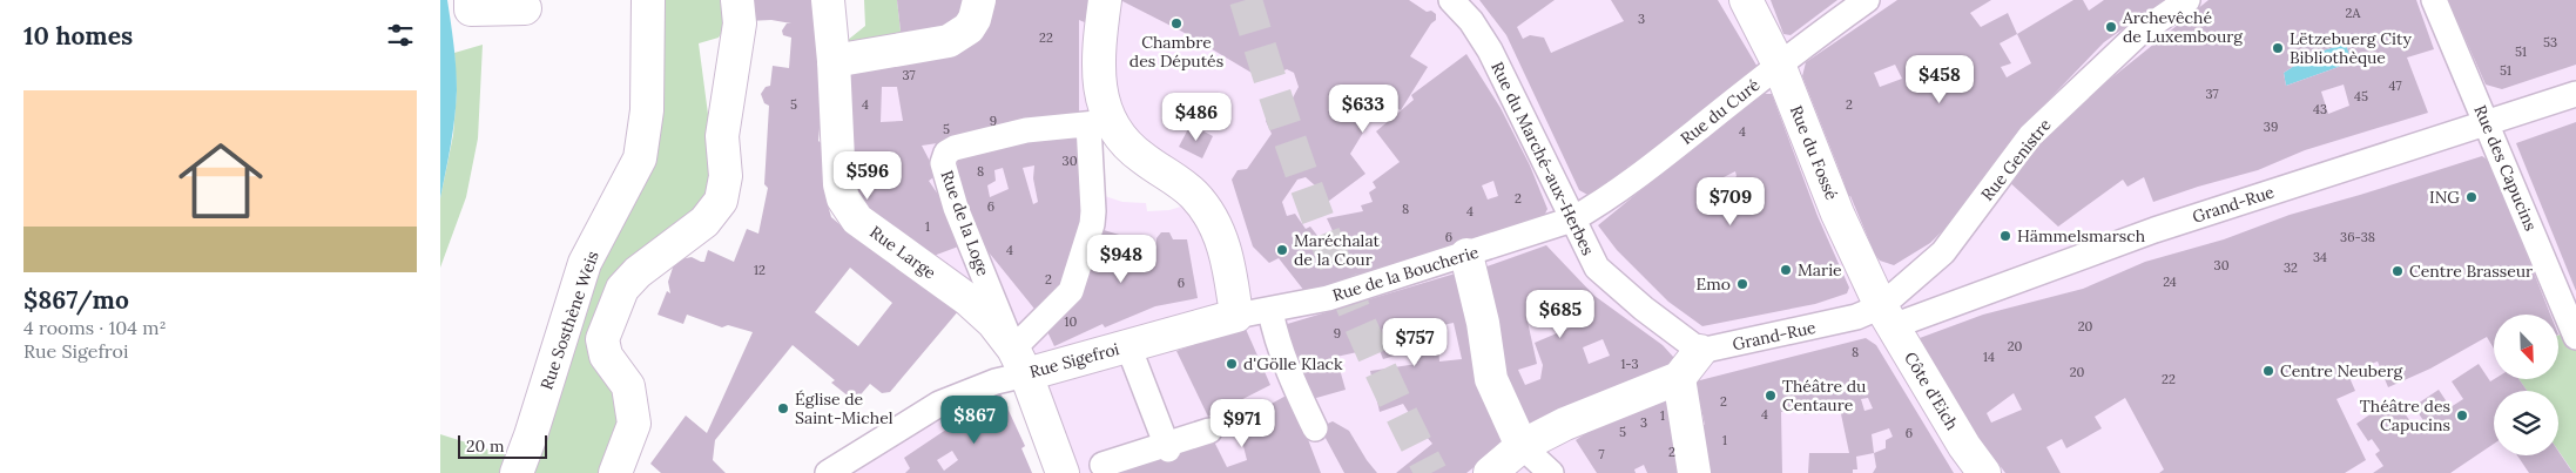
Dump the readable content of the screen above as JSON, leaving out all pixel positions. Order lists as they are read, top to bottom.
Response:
{
  "streets": {
    "street": [
      "Rue du Curé",
      "Rue du Fossé",
      "Rue du Marché-aux-Herbes",
      "Rue Genistre",
      "Rue des Capucins",
      "Grand-Rue",
      "Rue de la Loge",
      "Rue Large",
      "Rue de la Boucherie",
      "Rue Sosthène Weis",
      "Rue Sigefroi",
      "Côte d'Eich"
    ]
  },
  "crossings": [
    ["Rue du Curé", "Rue du Fossé"],
    ["Rue du Curé", "Rue du Marché-aux-Herbes"],
    ["Rue du Curé", "Rue de la Boucherie"],
    ["Rue du Fossé", "Rue Genistre"],
    ["Rue du Fossé", "Grand-Rue"],
    ["Rue du Fossé", "Côte d'Eich"],
    ["Rue du Marché-aux-Herbes", "Grand-Rue"],
    ["Rue du Marché-aux-Herbes", "Rue de la Boucherie"],
    ["Rue Genistre", "Grand-Rue"],
    ["Rue Genistre", "Côte d'Eich"],
    ["Rue des Capucins", "Grand-Rue"],
    ["Grand-Rue", "Côte d'Eich"],
    ["Rue de la Loge", "Rue Large"],
    ["Rue de la Loge", "Rue Sigefroi"],
    ["Rue Large", "Rue Sigefroi"],
    ["Rue de la Boucherie", "Rue Sigefroi"]
  ],
  "places": [
    "Chambre des Députés",
    "Archevêché de Luxembourg",
    "Lëtzebuerg City Bibliothèque",
    "ING",
    "Hämmelsmarsch",
    "Maréchalat de la Cour",
    "Marie",
    "Centre Brasseur",
    "Emo",
    "d'Gölle Klack",
    "Centre Neuberg",
    "Théâtre du Centaure",
    "Église de Saint-Michel",
    "Théâtre des Capucins"
  ],
  "house_numbers": [
    "2A",
    "3",
    "22",
    "53",
    "51",
    "51",
    "37",
    "47",
    "37",
    "45",
    "5",
    "4",
    "2",
    "43",
    "9",
    "39",
    "5",
    "4",
    "30",
    "8",
    "2",
    "6",
    "8",
    "4",
    "1",
    "6",
    "36-38",
    "4",
    "34",
    "30",
    "32",
    "12",
    "2",
    "24",
    "6",
    "10",
    "20",
    "9",
    "20",
    "8",
    "14",
    "1-3",
    "20",
    "22",
    "2",
    "4",
    "1",
    "3",
    "5",
    "6",
    "1",
    "2",
    "7"
  ],
  "scale_bar": "20 m",
  "north": "bottom right",
  "page": {
    "heading": "10 homes",
    "price": [
      "$458",
      "$633",
      "$486",
      "$596",
      "$709",
      "$948",
      "$685",
      "$757",
      "$867",
      "$971"
    ],
    "list": [
      {
        "name": "$867/mo",
        "note": "4 rooms · 104 m² · Rue Sigefroi"
      }
    ],
    "scale": "20 m"
  }
}
